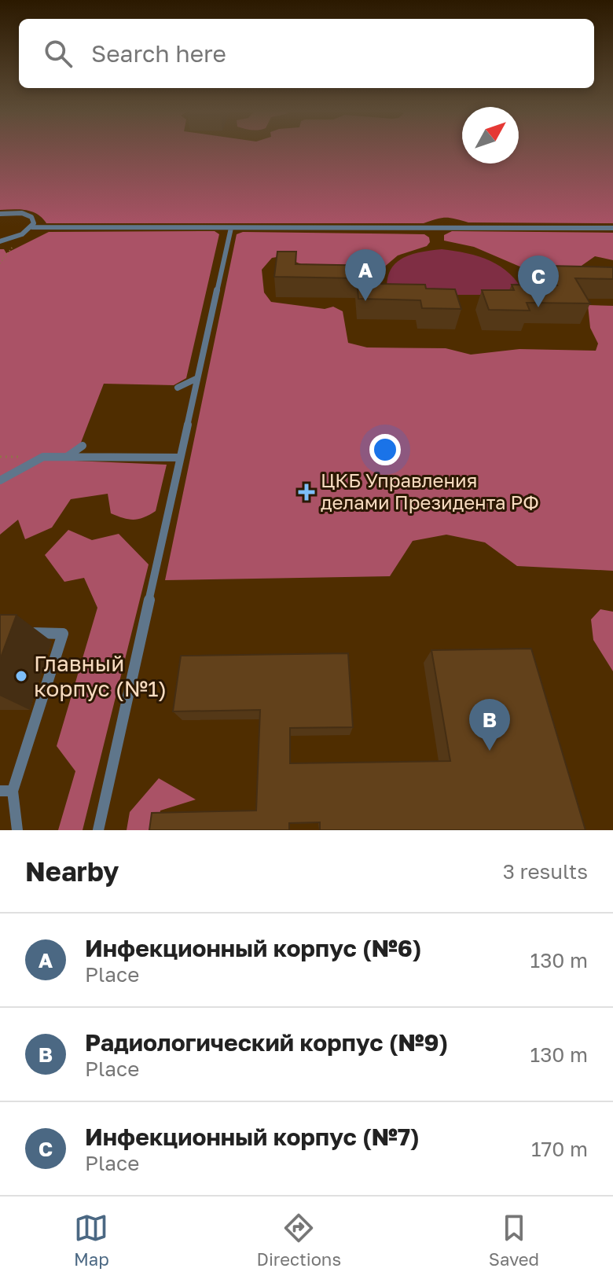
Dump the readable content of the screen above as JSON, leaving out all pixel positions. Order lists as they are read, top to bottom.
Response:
{
  "places": {
    "health": ["ЦКБ Управления делами Президента РФ"],
    "other": ["Главный корпус (№1)"]
  },
  "north": "top right",
  "page": {
    "search": "Search here",
    "pins": ["A", "C", "B"],
    "heading": ["Nearby", "3 results"],
    "list": [
      {
        "mark": "A",
        "name": "Инфекционный корпус (№6)",
        "note": "Place",
        "value": "130 m"
      },
      {
        "mark": "B",
        "name": "Радиологический корпус (№9)",
        "note": "Place",
        "value": "130 m"
      },
      {
        "mark": "C",
        "name": "Инфекционный корпус (№7)",
        "note": "Place",
        "value": "170 m"
      }
    ],
    "nav": ["Map", "Directions", "Saved"]
  }
}
